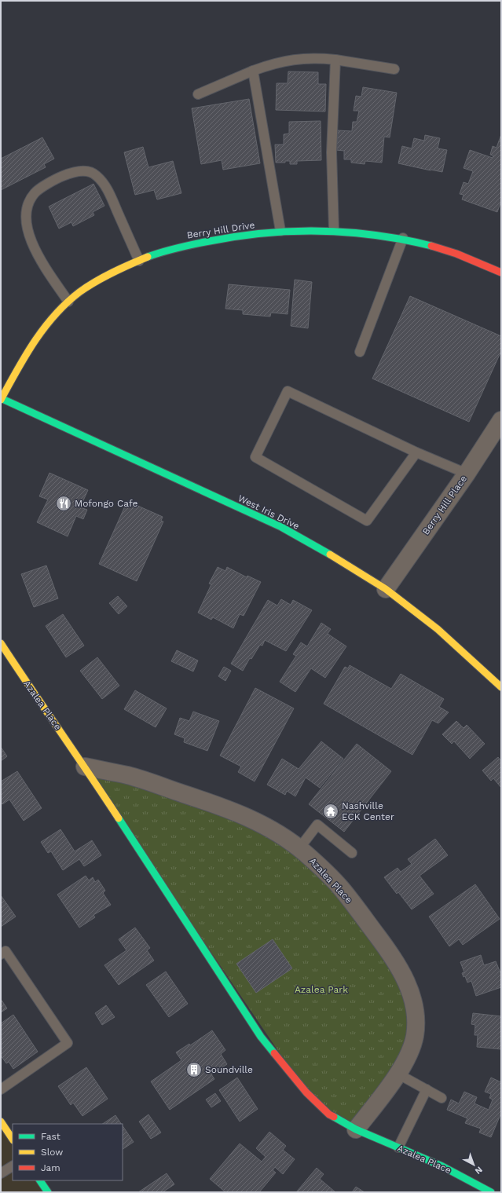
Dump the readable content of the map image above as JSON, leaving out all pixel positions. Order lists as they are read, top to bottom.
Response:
{
  "streets": {
    "street": [
      "Berry Hill Drive",
      "Berry Hill Place",
      "West Iris Drive",
      "Azalea Place"
    ]
  },
  "crossings": [
    ["Berry Hill Drive", "West Iris Drive"],
    ["Berry Hill Place", "West Iris Drive"]
  ],
  "parks": ["Azalea Park"],
  "places": {
    "restaurant": ["Mofongo Cafe"],
    "temple": ["Nashville ECK Center"],
    "building": ["Soundville"]
  },
  "legend": ["Fast", "Slow", "Jam"],
  "north": "bottom right"
}
